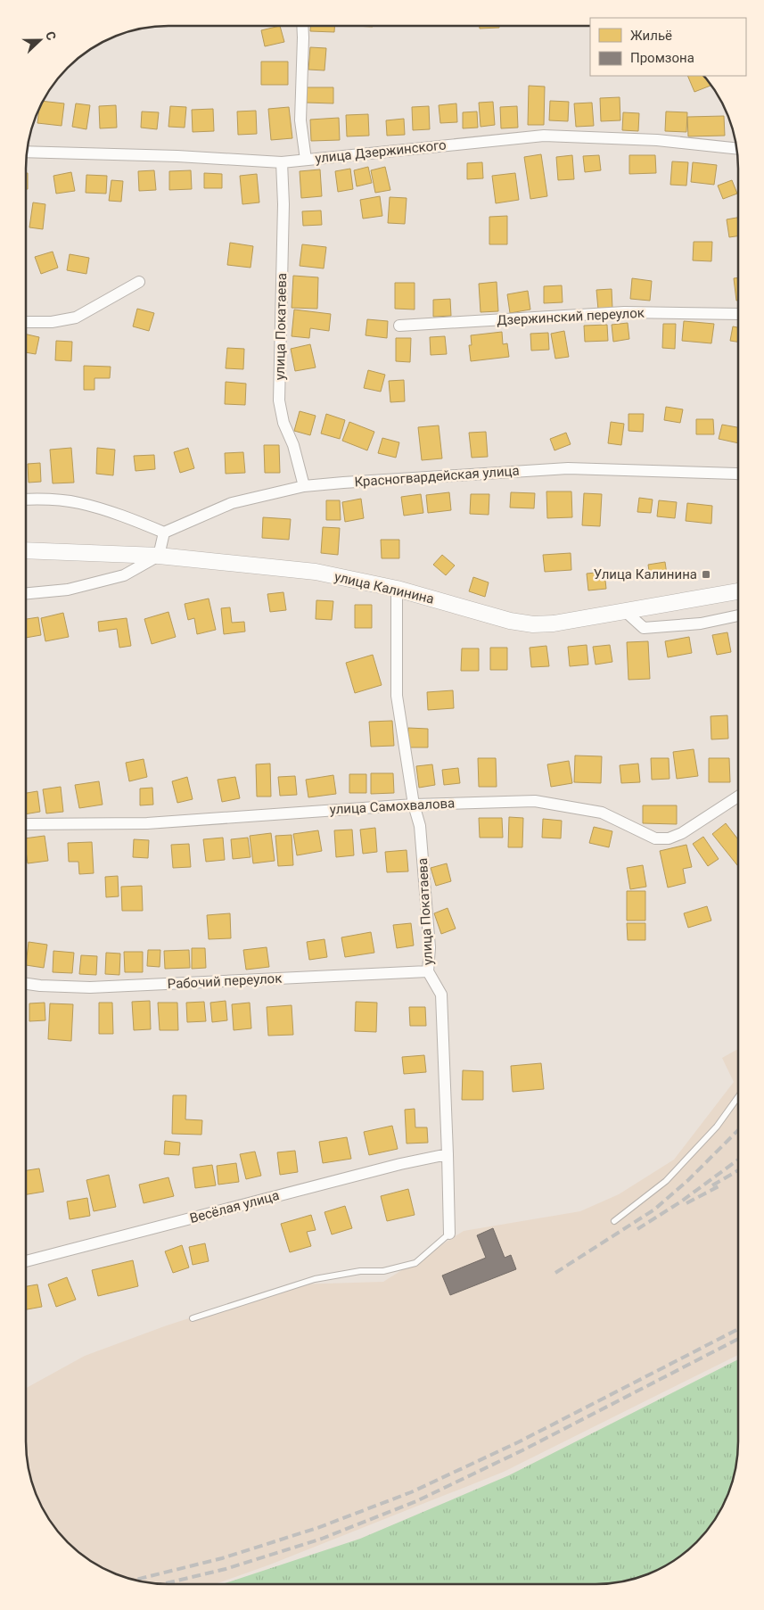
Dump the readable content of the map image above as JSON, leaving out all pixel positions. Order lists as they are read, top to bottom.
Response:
{
  "streets": {
    "main road": ["улица Калинина"],
    "street": [
      "улица Дзержинского",
      "Дзержинский переулок",
      "улица Покатаева",
      "Красногвардейская улица",
      "улица Самохвалова",
      "Рабочий переулок",
      "Весёлая улица"
    ]
  },
  "crossings": [
    ["улица Дзержинского", "улица Покатаева"],
    ["улица Покатаева", "Красногвардейская улица"],
    ["улица Покатаева", "улица Калинина"],
    ["улица Покатаева", "улица Самохвалова"],
    ["улица Покатаева", "Рабочий переулок"],
    ["улица Покатаева", "Весёлая улица"]
  ],
  "places": {
    "transit": ["Улица Калинина"]
  },
  "legend": ["Жильё", "Промзона"],
  "north": "right"
}
